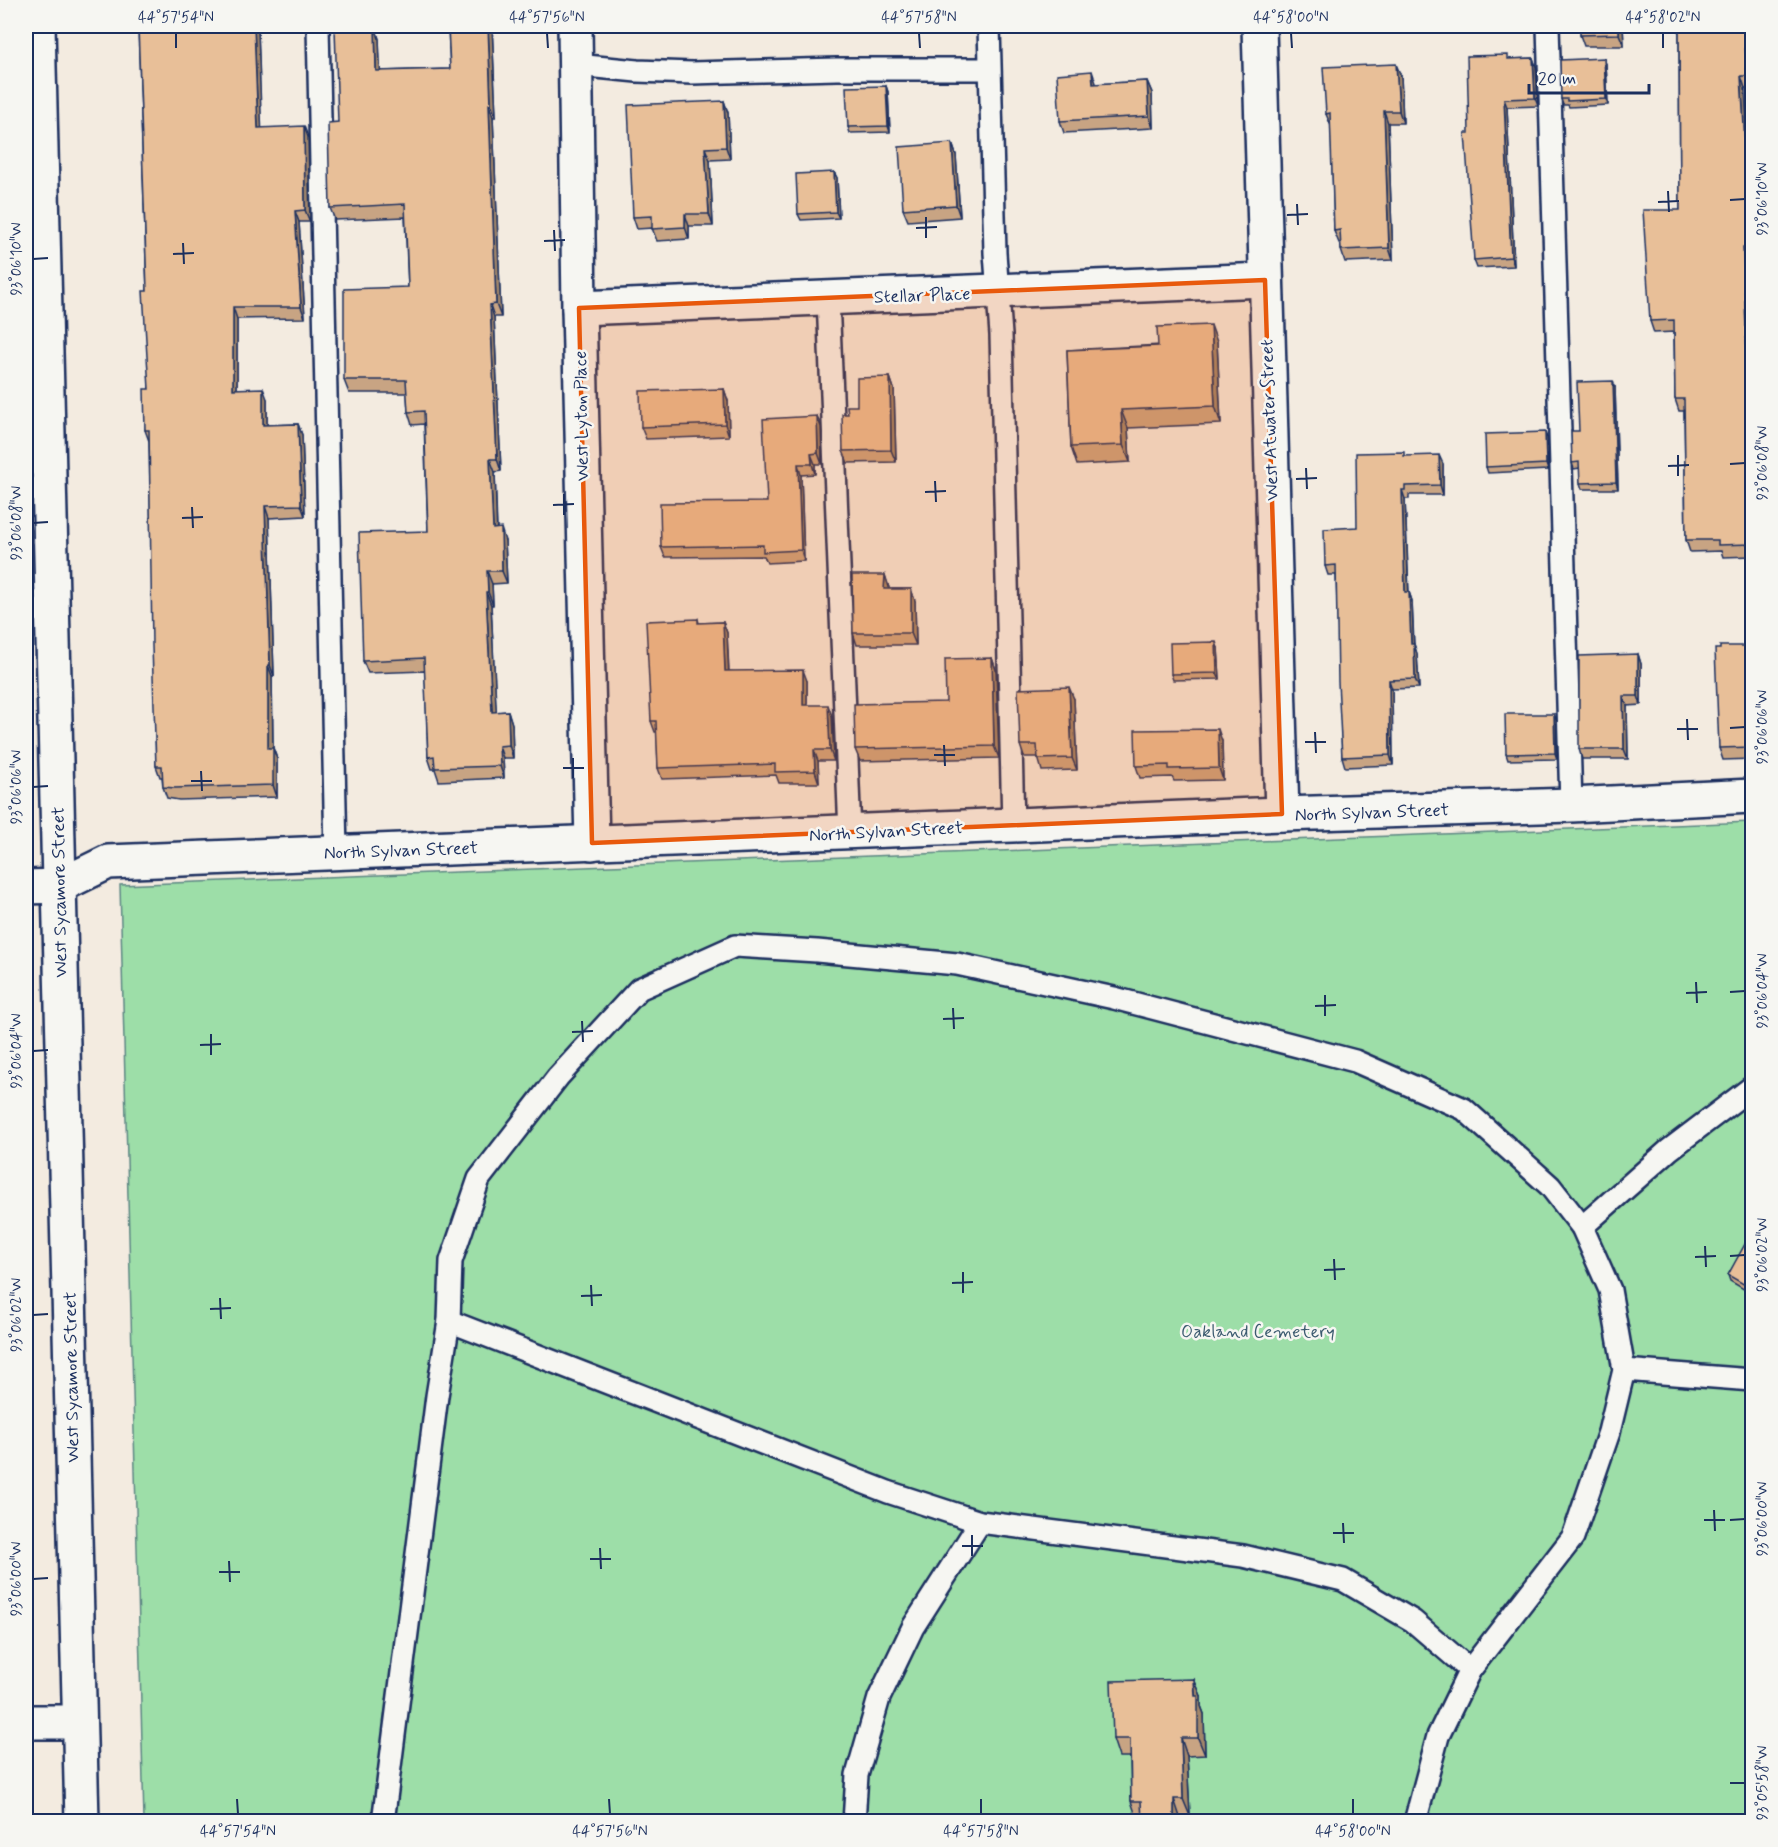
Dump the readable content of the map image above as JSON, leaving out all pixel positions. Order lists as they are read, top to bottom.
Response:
{
  "streets": {
    "street": [
      "Stellar Place",
      "West Lyton Place",
      "West Atwater Street",
      "North Sylvan Street",
      "West Sycamore Street"
    ]
  },
  "crossings": [
    ["Stellar Place", "West Lyton Place"],
    ["Stellar Place", "West Atwater Street"],
    ["West Lyton Place", "North Sylvan Street"],
    ["West Atwater Street", "North Sylvan Street"],
    ["North Sylvan Street", "West Sycamore Street"]
  ],
  "parks": ["Oakland Cemetery"],
  "scale_bar": "20 m",
  "coordinates": [
    "44°57'54\"N",
    "44°57'56\"N",
    "44°57'58\"N",
    "44°58'00\"N",
    "44°58'02\"N",
    "93°06'10\"W",
    "93°06'08\"W",
    "93°06'06\"W",
    "93°06'04\"W",
    "93°06'02\"W",
    "93°06'00\"W",
    "93°05'58\"W"
  ]
}
